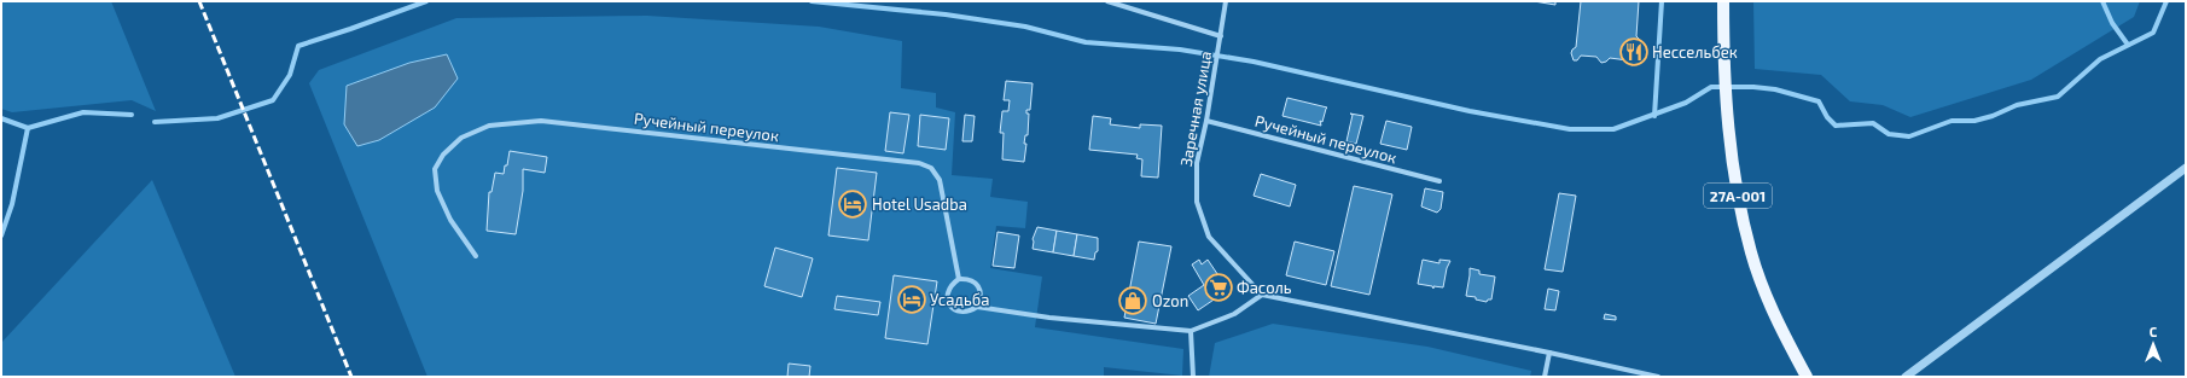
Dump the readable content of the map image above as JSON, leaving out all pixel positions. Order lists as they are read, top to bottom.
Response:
{
  "streets": {
    "main road": ["27А-001"],
    "street": ["Заречная улица", "Ручейный переулок"]
  },
  "crossings": [
    ["Заречная улица", "Ручейный переулок"]
  ],
  "places": {
    "restaurant": ["Нессельбек"],
    "hotel": ["Hotel Usadba", "Усадьба"],
    "supermarket": ["Фасоль"],
    "shop": ["Ozon"]
  },
  "north": "top"
}
